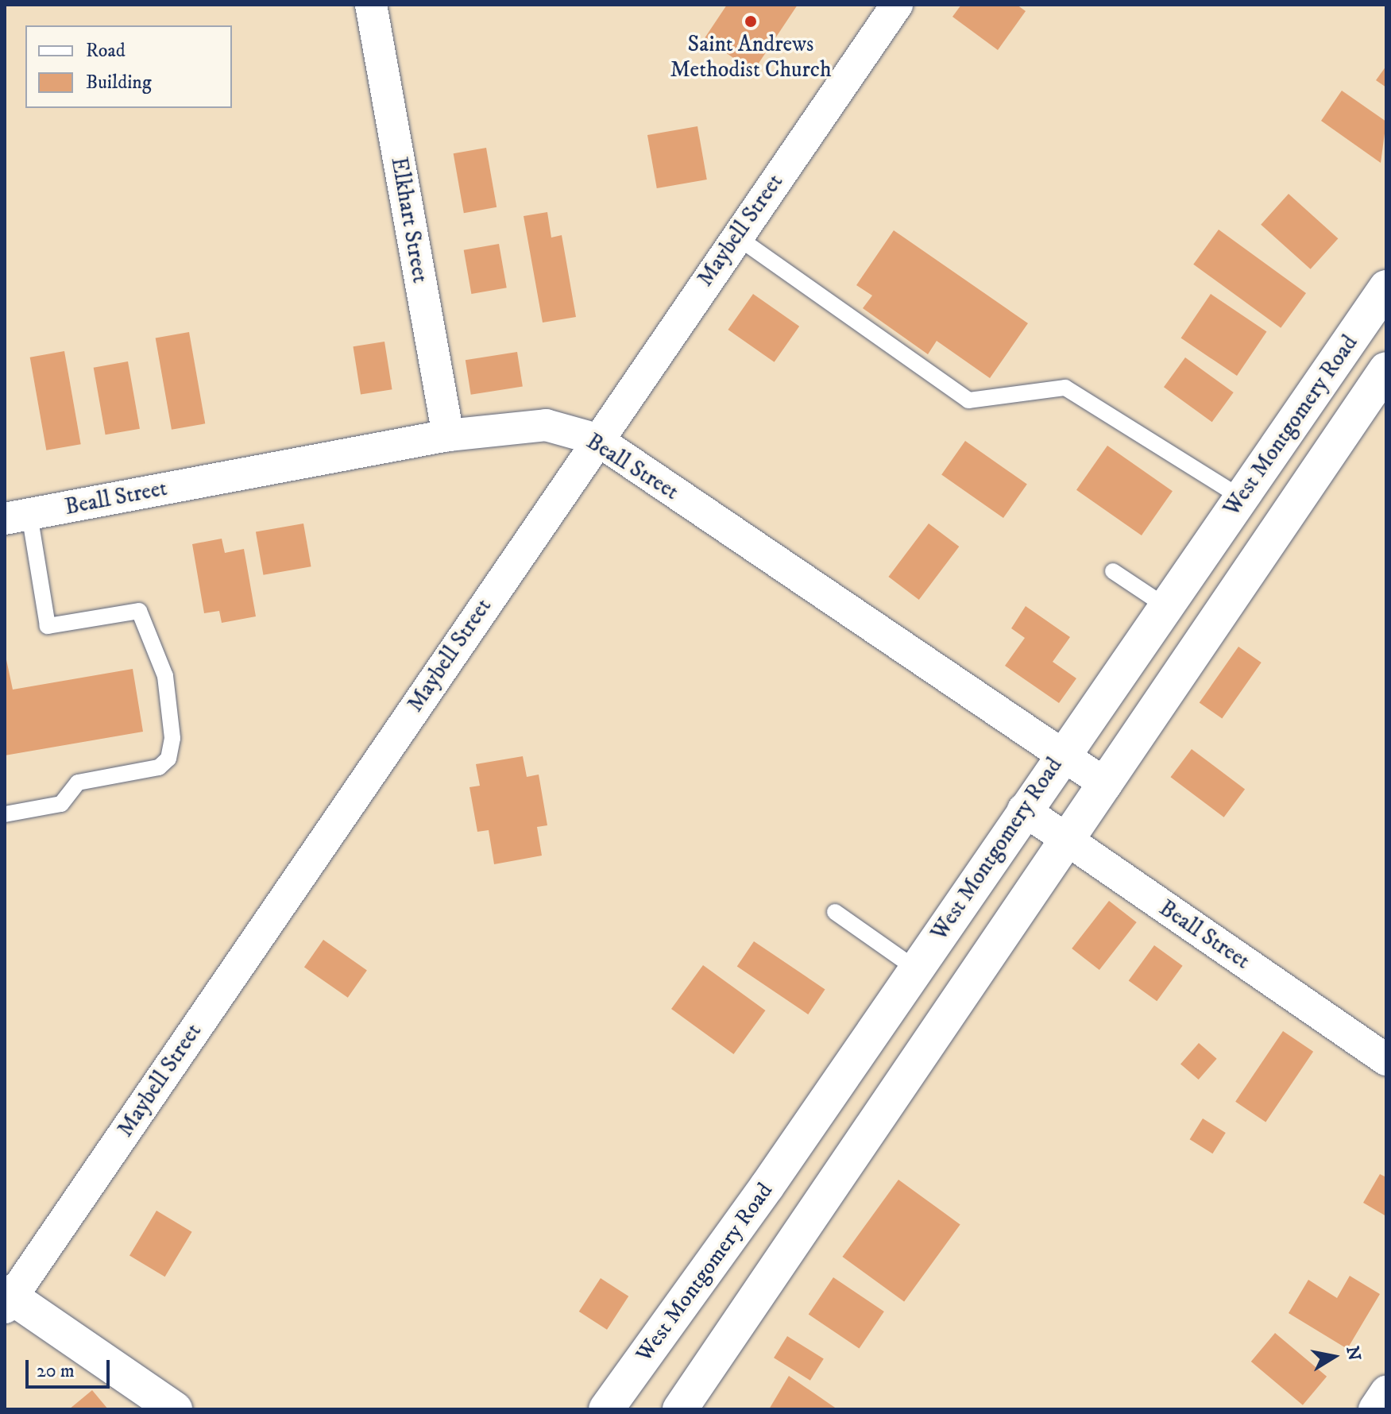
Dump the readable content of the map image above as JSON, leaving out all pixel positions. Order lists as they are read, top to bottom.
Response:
{
  "streets": {
    "main road": ["West Montgomery Road"],
    "street": ["Elkhart Street", "Maybell Street", "Beall Street"]
  },
  "crossings": [
    ["Elkhart Street", "Beall Street"],
    ["Maybell Street", "Beall Street"],
    ["West Montgomery Road", "Beall Street"]
  ],
  "places": ["Saint Andrews Methodist Church"],
  "legend": ["Road", "Building"],
  "scale_bar": "20 m",
  "north": "right"
}
